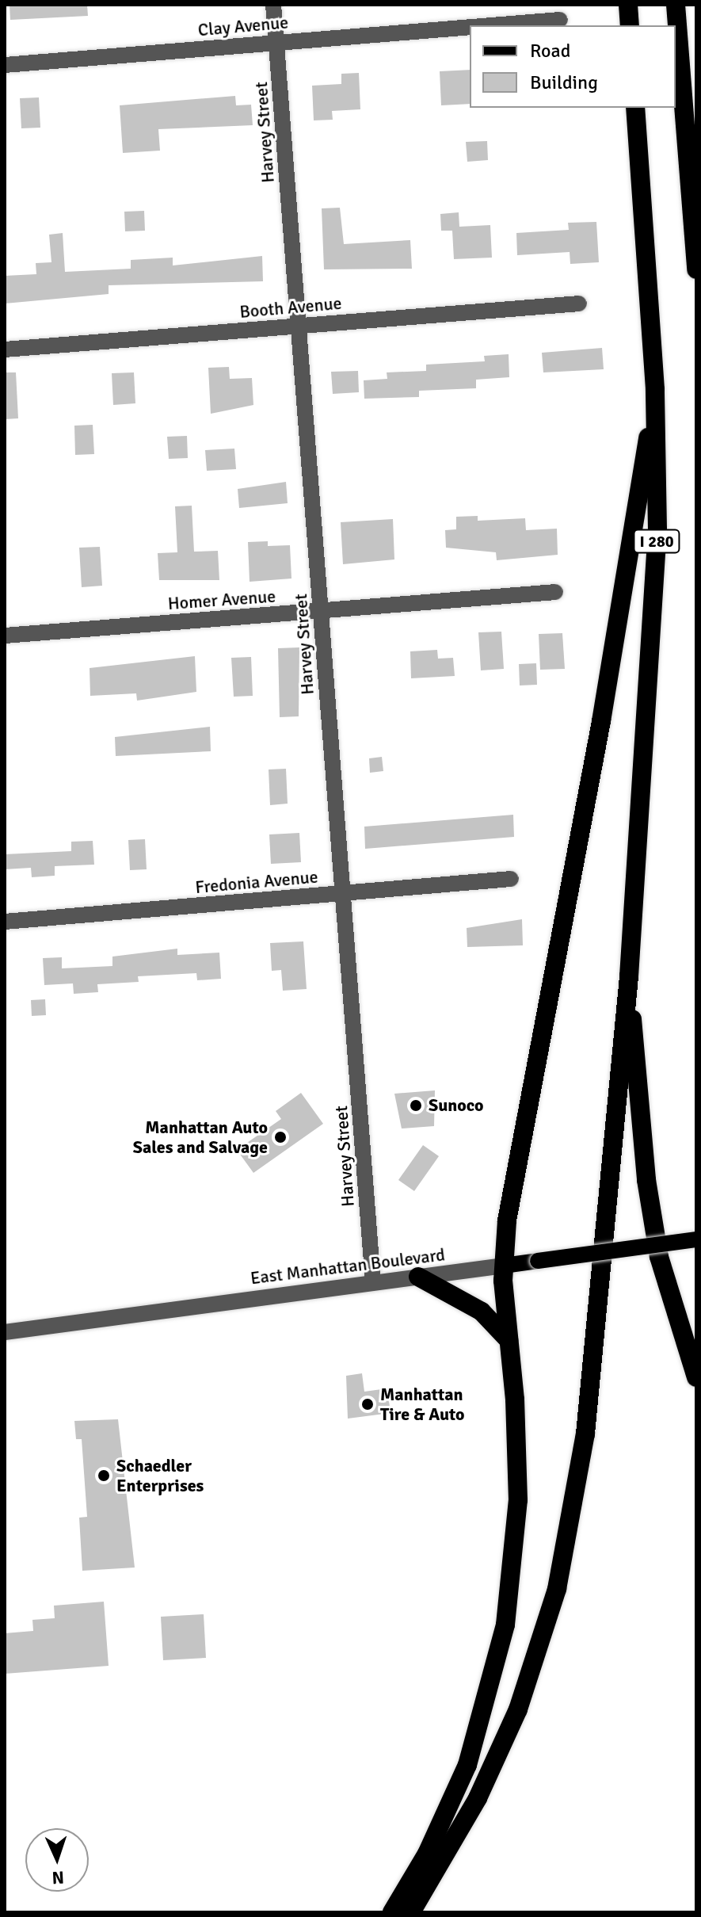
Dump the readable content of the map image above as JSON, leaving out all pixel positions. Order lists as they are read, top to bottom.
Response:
{
  "streets": {
    "highway": ["I 280"],
    "main road": ["East Manhattan Boulevard"],
    "street": [
      "Clay Avenue",
      "Harvey Street",
      "Booth Avenue",
      "Homer Avenue",
      "Fredonia Avenue"
    ]
  },
  "crossings": [
    ["Clay Avenue", "Harvey Street"],
    ["Harvey Street", "Booth Avenue"],
    ["Harvey Street", "Homer Avenue"],
    ["Harvey Street", "Fredonia Avenue"],
    ["Harvey Street", "East Manhattan Boulevard"]
  ],
  "places": [
    "Sunoco",
    "Manhattan Auto Sales and Salvage",
    "Manhattan Tire & Auto",
    "Schaedler Enterprises"
  ],
  "legend": ["Road", "Building"],
  "north": "bottom"
}
